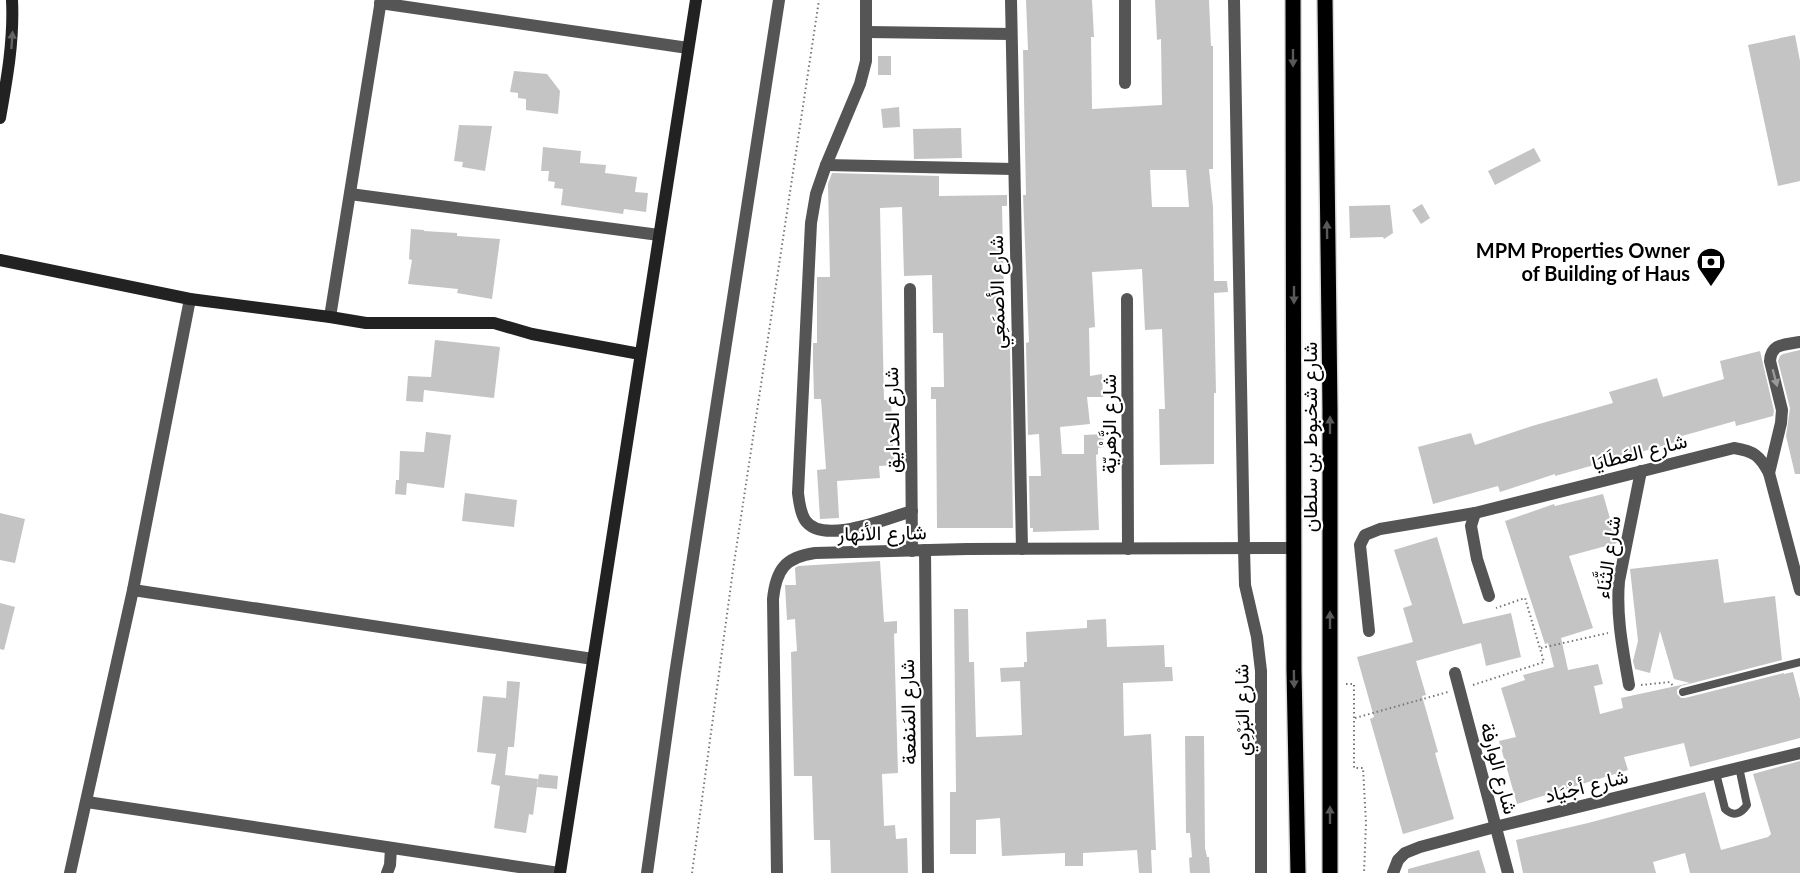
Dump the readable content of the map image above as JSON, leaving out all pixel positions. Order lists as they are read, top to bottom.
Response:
{
  "streets": {
    "main road": ["شارع شخبوط بن سلطان"],
    "street": [
      "شارع الأصمَعِي",
      "شارع الحدايق",
      "شارع الزَّهْريّة",
      "شارع العَطَايَا",
      "شارع الأنهار",
      "شارع الثَّنَاء",
      "شارع البَرْدِي",
      "شارع المَنفعة",
      "شارع الوارفة",
      "شارع أجْيَاد"
    ]
  },
  "crossings": [
    ["شارع الأصمَعِي", "شارع الأنهار"],
    ["شارع الحدايق", "شارع الأنهار"],
    ["شارع الحدايق", "شارع المَنفعة"],
    ["شارع الزَّهْريّة", "شارع الأنهار"],
    ["شارع شخبوط بن سلطان", "شارع الأنهار"],
    ["شارع العَطَايَا", "شارع الثَّنَاء"],
    ["شارع الأنهار", "شارع البَرْدِي"],
    ["شارع الأنهار", "شارع المَنفعة"],
    ["شارع الوارفة", "شارع أجْيَاد"]
  ],
  "places": {
    "bank": ["MPM Properties Owner of Building of Haus"]
  }
}
